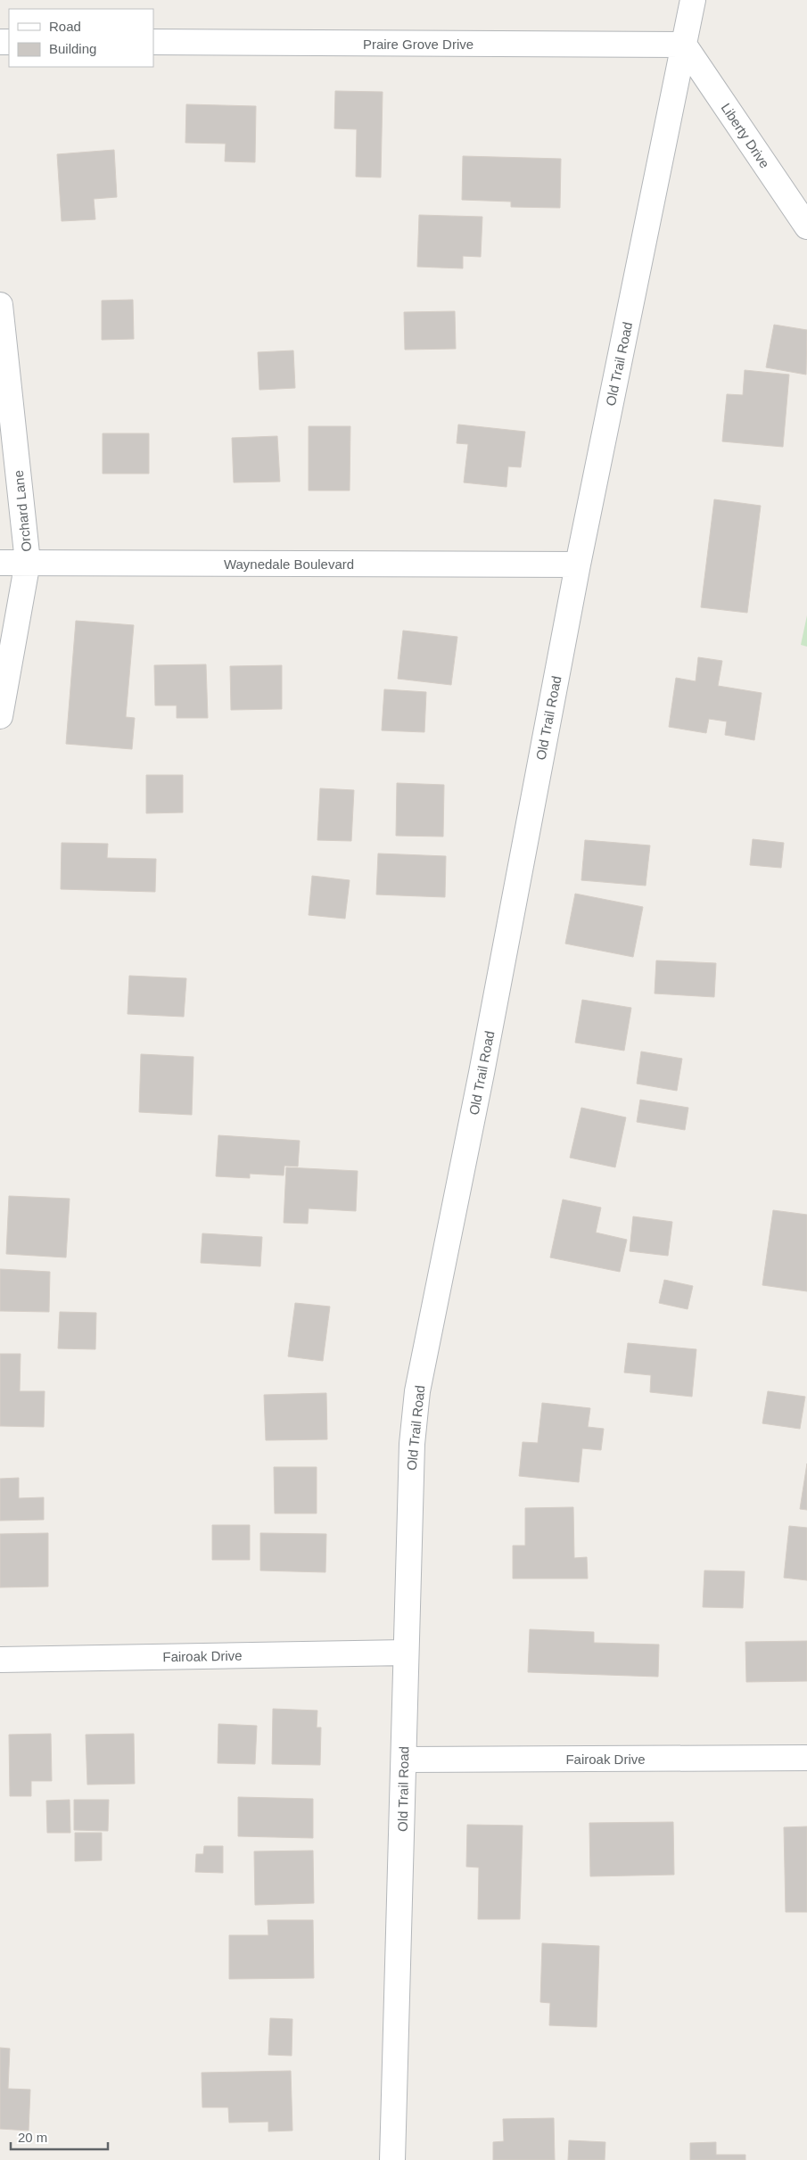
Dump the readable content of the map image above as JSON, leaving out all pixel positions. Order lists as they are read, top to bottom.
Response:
{
  "streets": {
    "street": [
      "Praire Grove Drive",
      "Liberty Drive",
      "Old Trail Road",
      "Orchard Lane",
      "Waynedale Boulevard",
      "Fairoak Drive"
    ]
  },
  "crossings": [
    ["Praire Grove Drive", "Liberty Drive"],
    ["Praire Grove Drive", "Old Trail Road"],
    ["Liberty Drive", "Old Trail Road"],
    ["Old Trail Road", "Waynedale Boulevard"],
    ["Old Trail Road", "Fairoak Drive"],
    ["Orchard Lane", "Waynedale Boulevard"]
  ],
  "legend": ["Road", "Building"],
  "scale_bar": "20 m"
}
